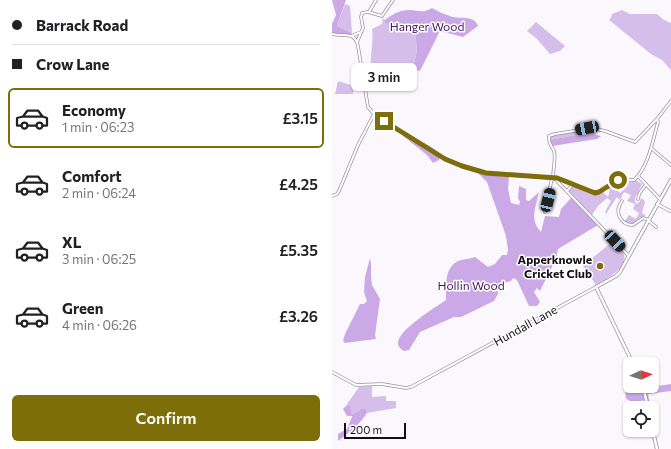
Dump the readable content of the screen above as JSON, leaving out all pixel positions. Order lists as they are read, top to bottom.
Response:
{
  "streets": {
    "street": ["Hundall Lane"]
  },
  "parks": ["Hanger Wood", "Hollin Wood"],
  "places": ["Apperknowle Cricket Club"],
  "scale_bar": "200 m",
  "north": "right",
  "page": {
    "banner": ["Barrack Road", "Crow Lane"],
    "bubble": "3 min",
    "list": [
      {
        "name": "Economy",
        "note": "1 min · 06:23",
        "value": "£3.15"
      },
      {
        "name": "Comfort",
        "note": "2 min · 06:24",
        "value": "£4.25"
      },
      {
        "name": "XL",
        "note": "3 min · 06:25",
        "value": "£5.35"
      },
      {
        "name": "Green",
        "note": "4 min · 06:26",
        "value": "£3.26"
      }
    ],
    "buttons": "Confirm",
    "scale": "200 m"
  }
}
